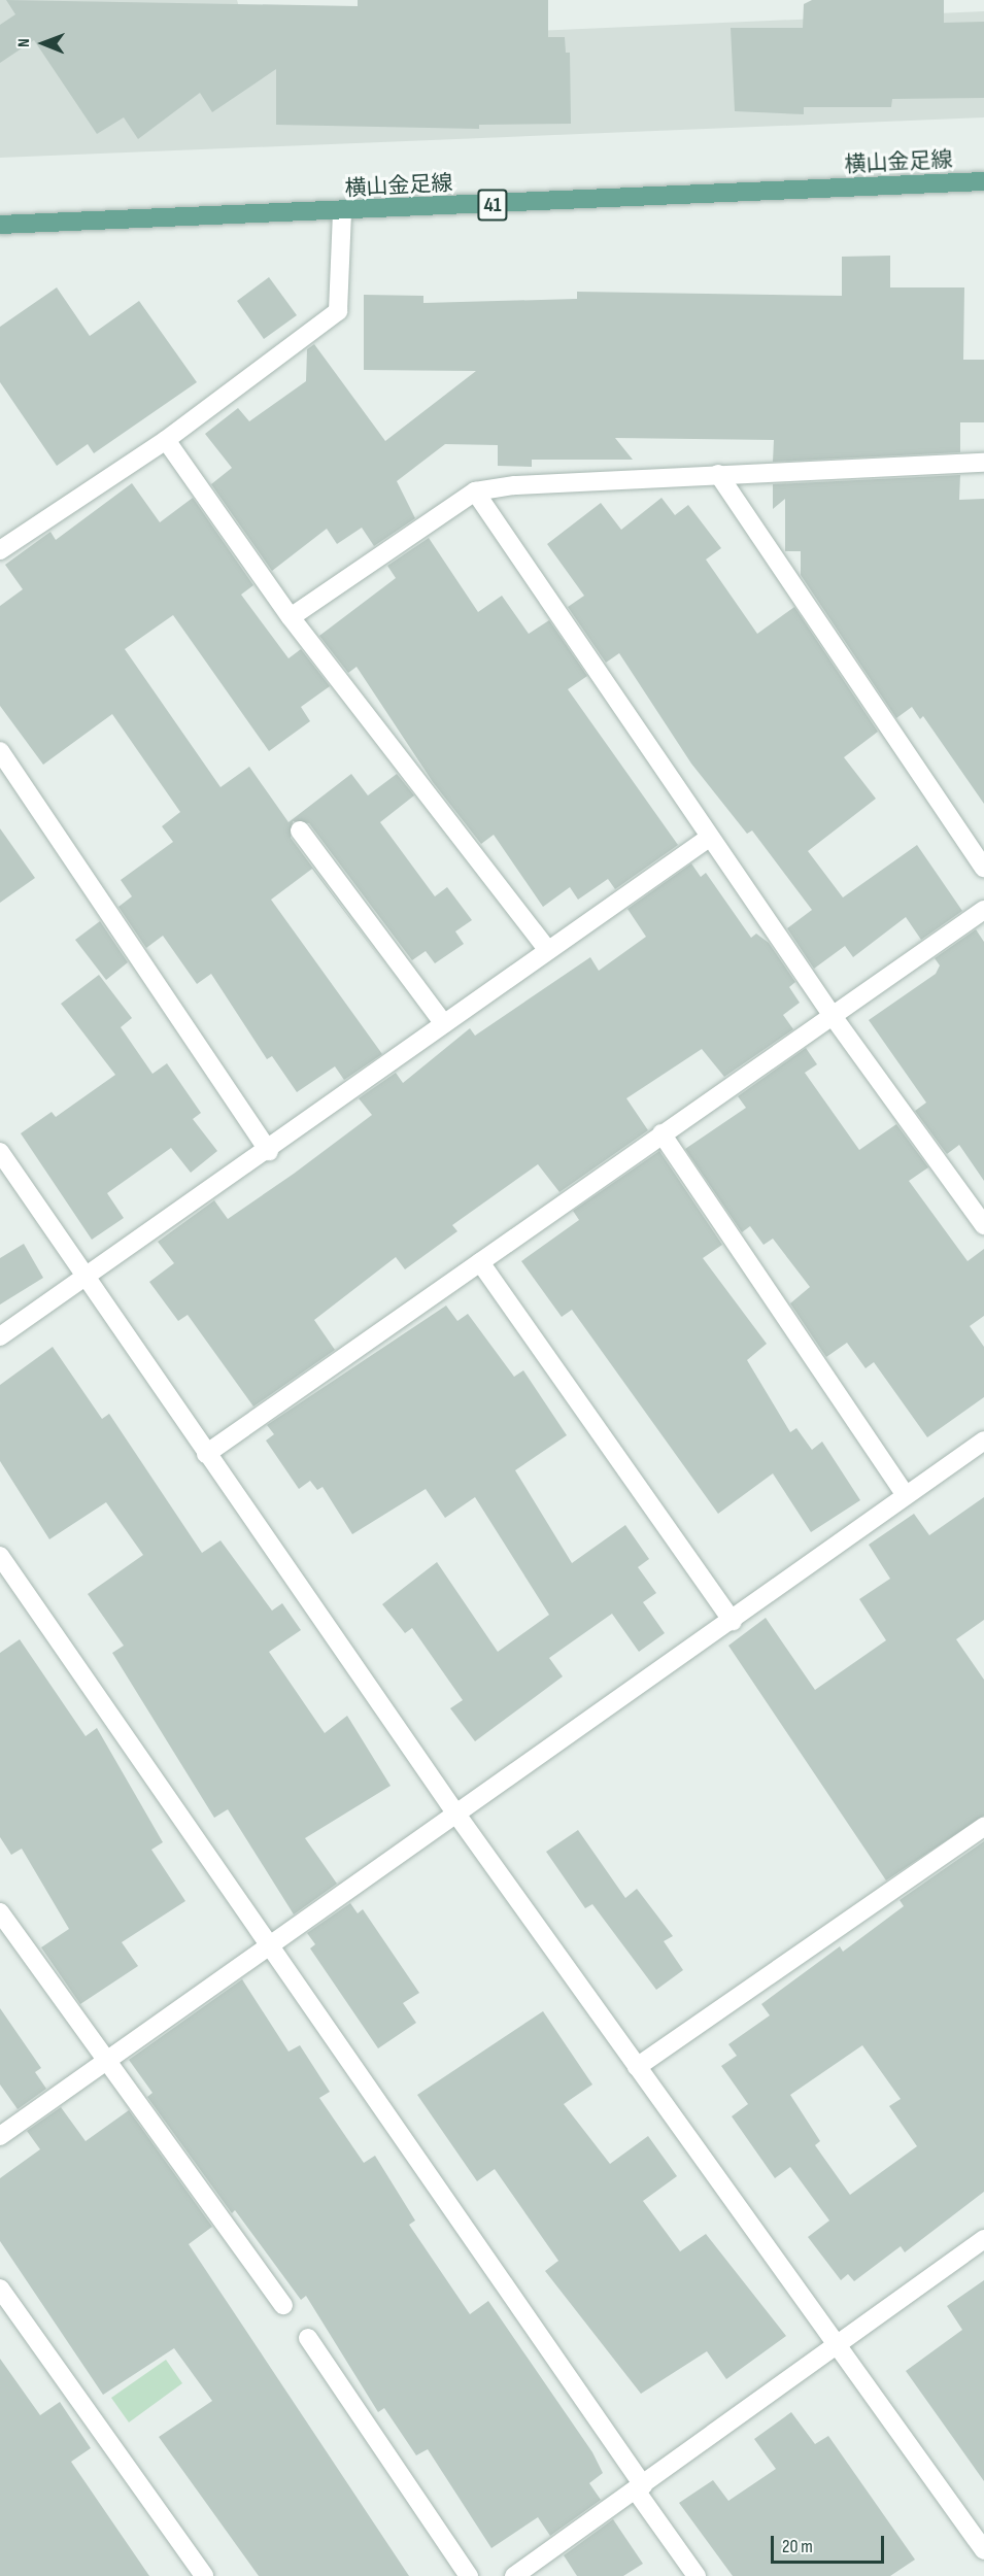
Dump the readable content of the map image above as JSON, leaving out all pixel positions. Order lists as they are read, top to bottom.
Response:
{
  "streets": {
    "main road": ["横山金足線", "41"]
  },
  "scale_bar": "20 m",
  "north": "left"
}
